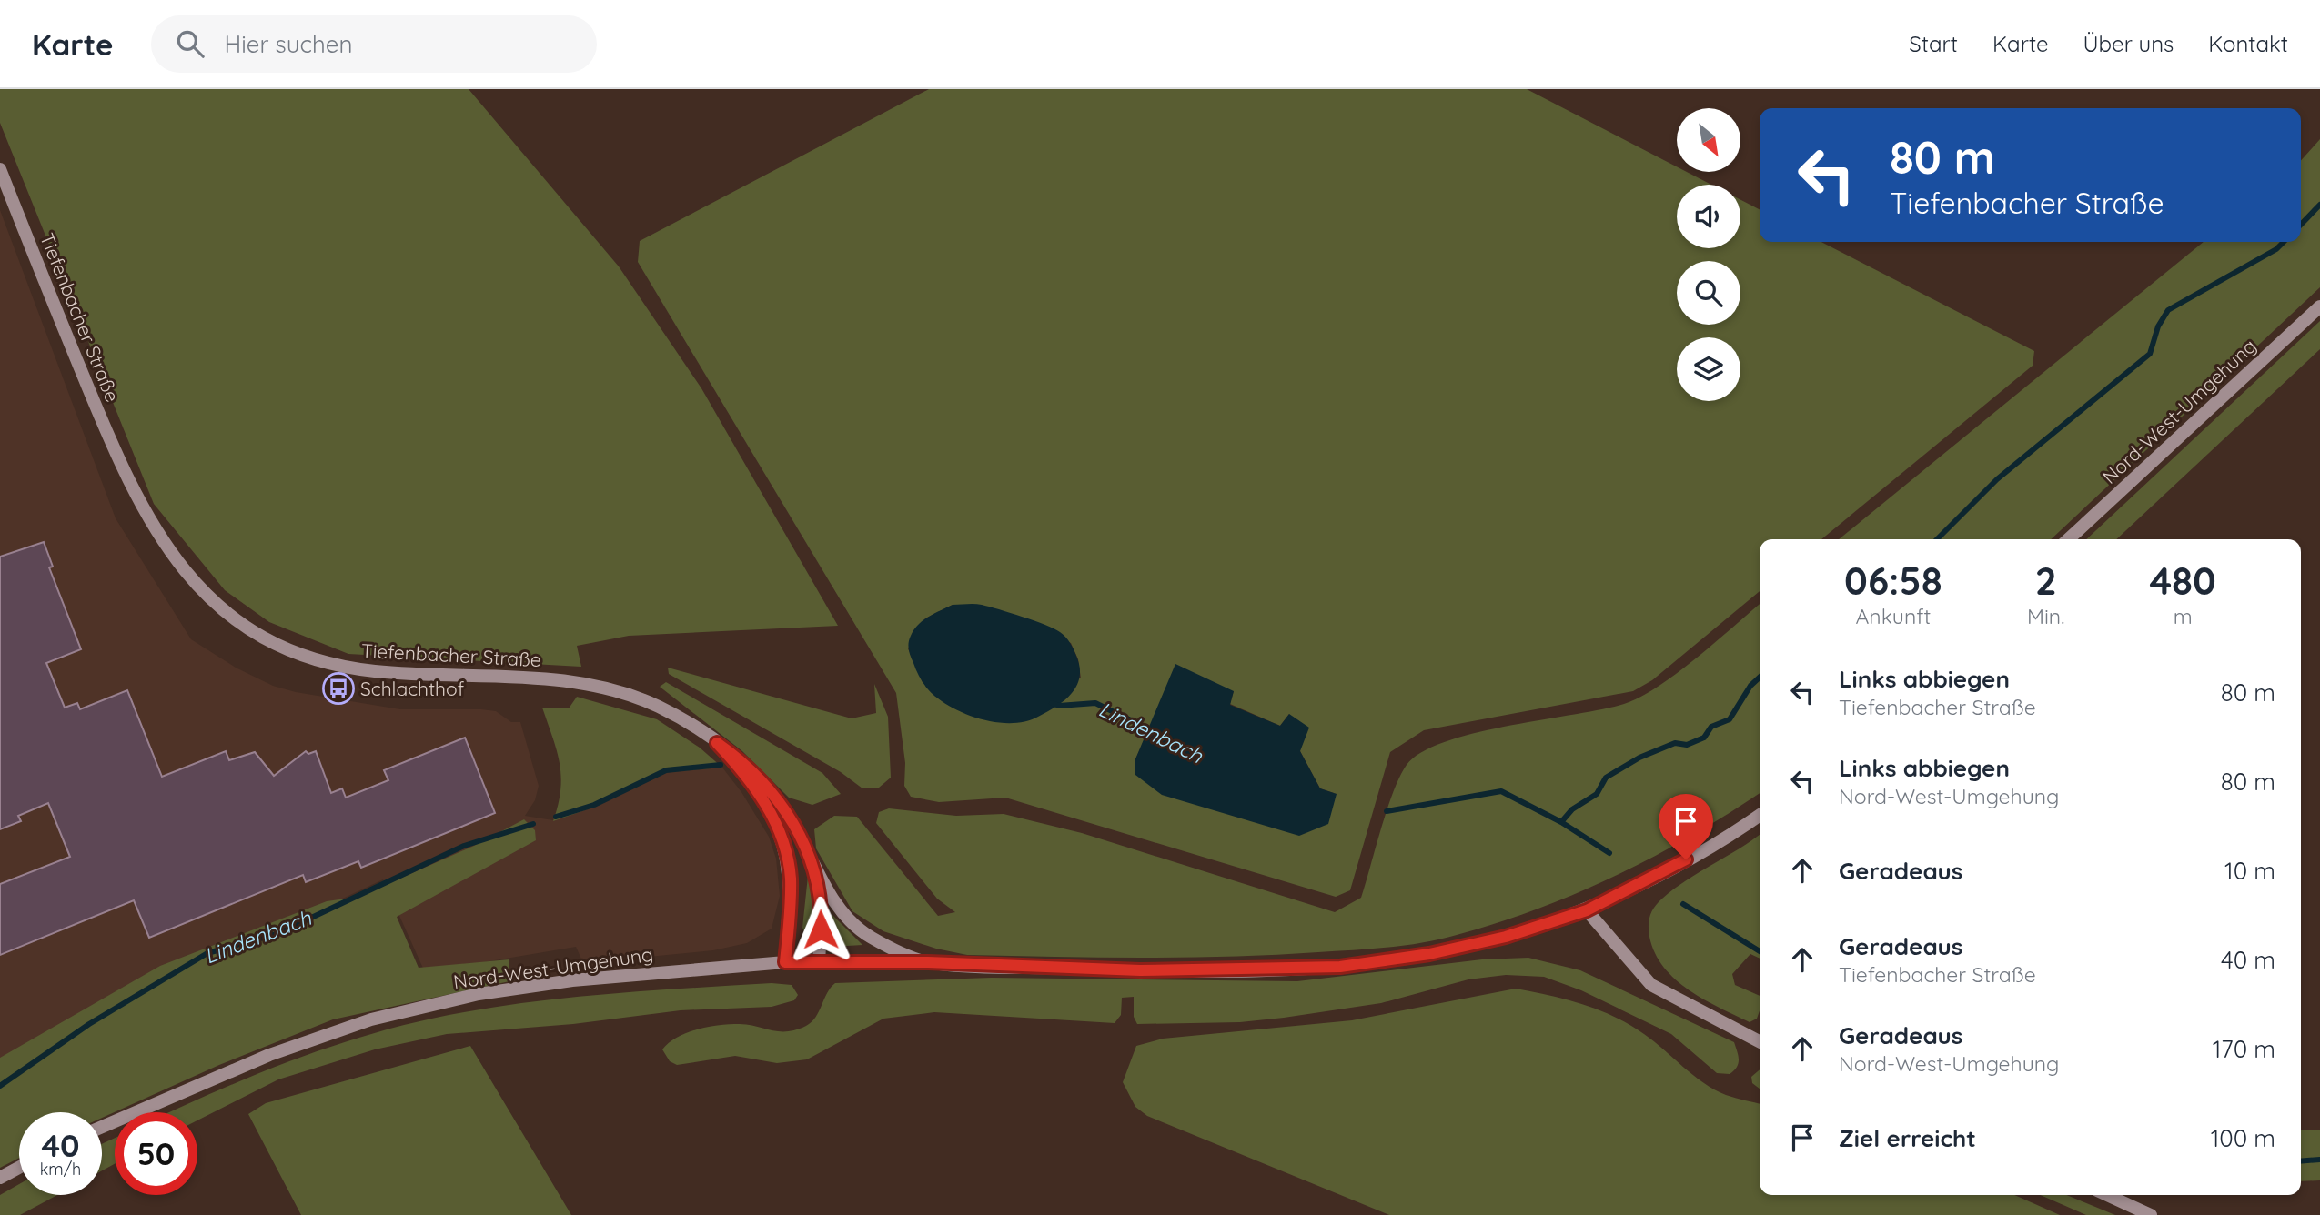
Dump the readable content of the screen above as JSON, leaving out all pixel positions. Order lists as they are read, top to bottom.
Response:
{
  "streets": {
    "main road": ["Tiefenbacher Straße", "Nord-West-Umgehung"]
  },
  "crossings": [
    ["Tiefenbacher Straße", "Nord-West-Umgehung"]
  ],
  "water": ["Lindenbach"],
  "places": {
    "bus stop": ["Schlachthof"]
  },
  "north": "bottom right",
  "page": {
    "header": "Karte",
    "search": "Hier suchen",
    "nav": [
      "Start",
      "Karte",
      "Über uns",
      "Kontakt"
    ],
    "turn": ["80 m", "Tiefenbacher Straße"],
    "eta": [
      "06:58",
      "Ankunft",
      "2",
      "Min.",
      "480",
      "m"
    ],
    "list": [
      {
        "name": "Links abbiegen",
        "note": "Tiefenbacher Straße",
        "value": "80 m"
      },
      {
        "name": "Links abbiegen",
        "note": "Nord-West-Umgehung",
        "value": "80 m"
      },
      {
        "name": "Geradeaus",
        "value": "10 m"
      },
      {
        "name": "Geradeaus",
        "note": "Tiefenbacher Straße",
        "value": "40 m"
      },
      {
        "name": "Geradeaus",
        "note": "Nord-West-Umgehung",
        "value": "170 m"
      },
      {
        "name": "Ziel erreicht",
        "value": "100 m"
      }
    ],
    "speed": "40 km/h",
    "limit": "50"
  }
}
